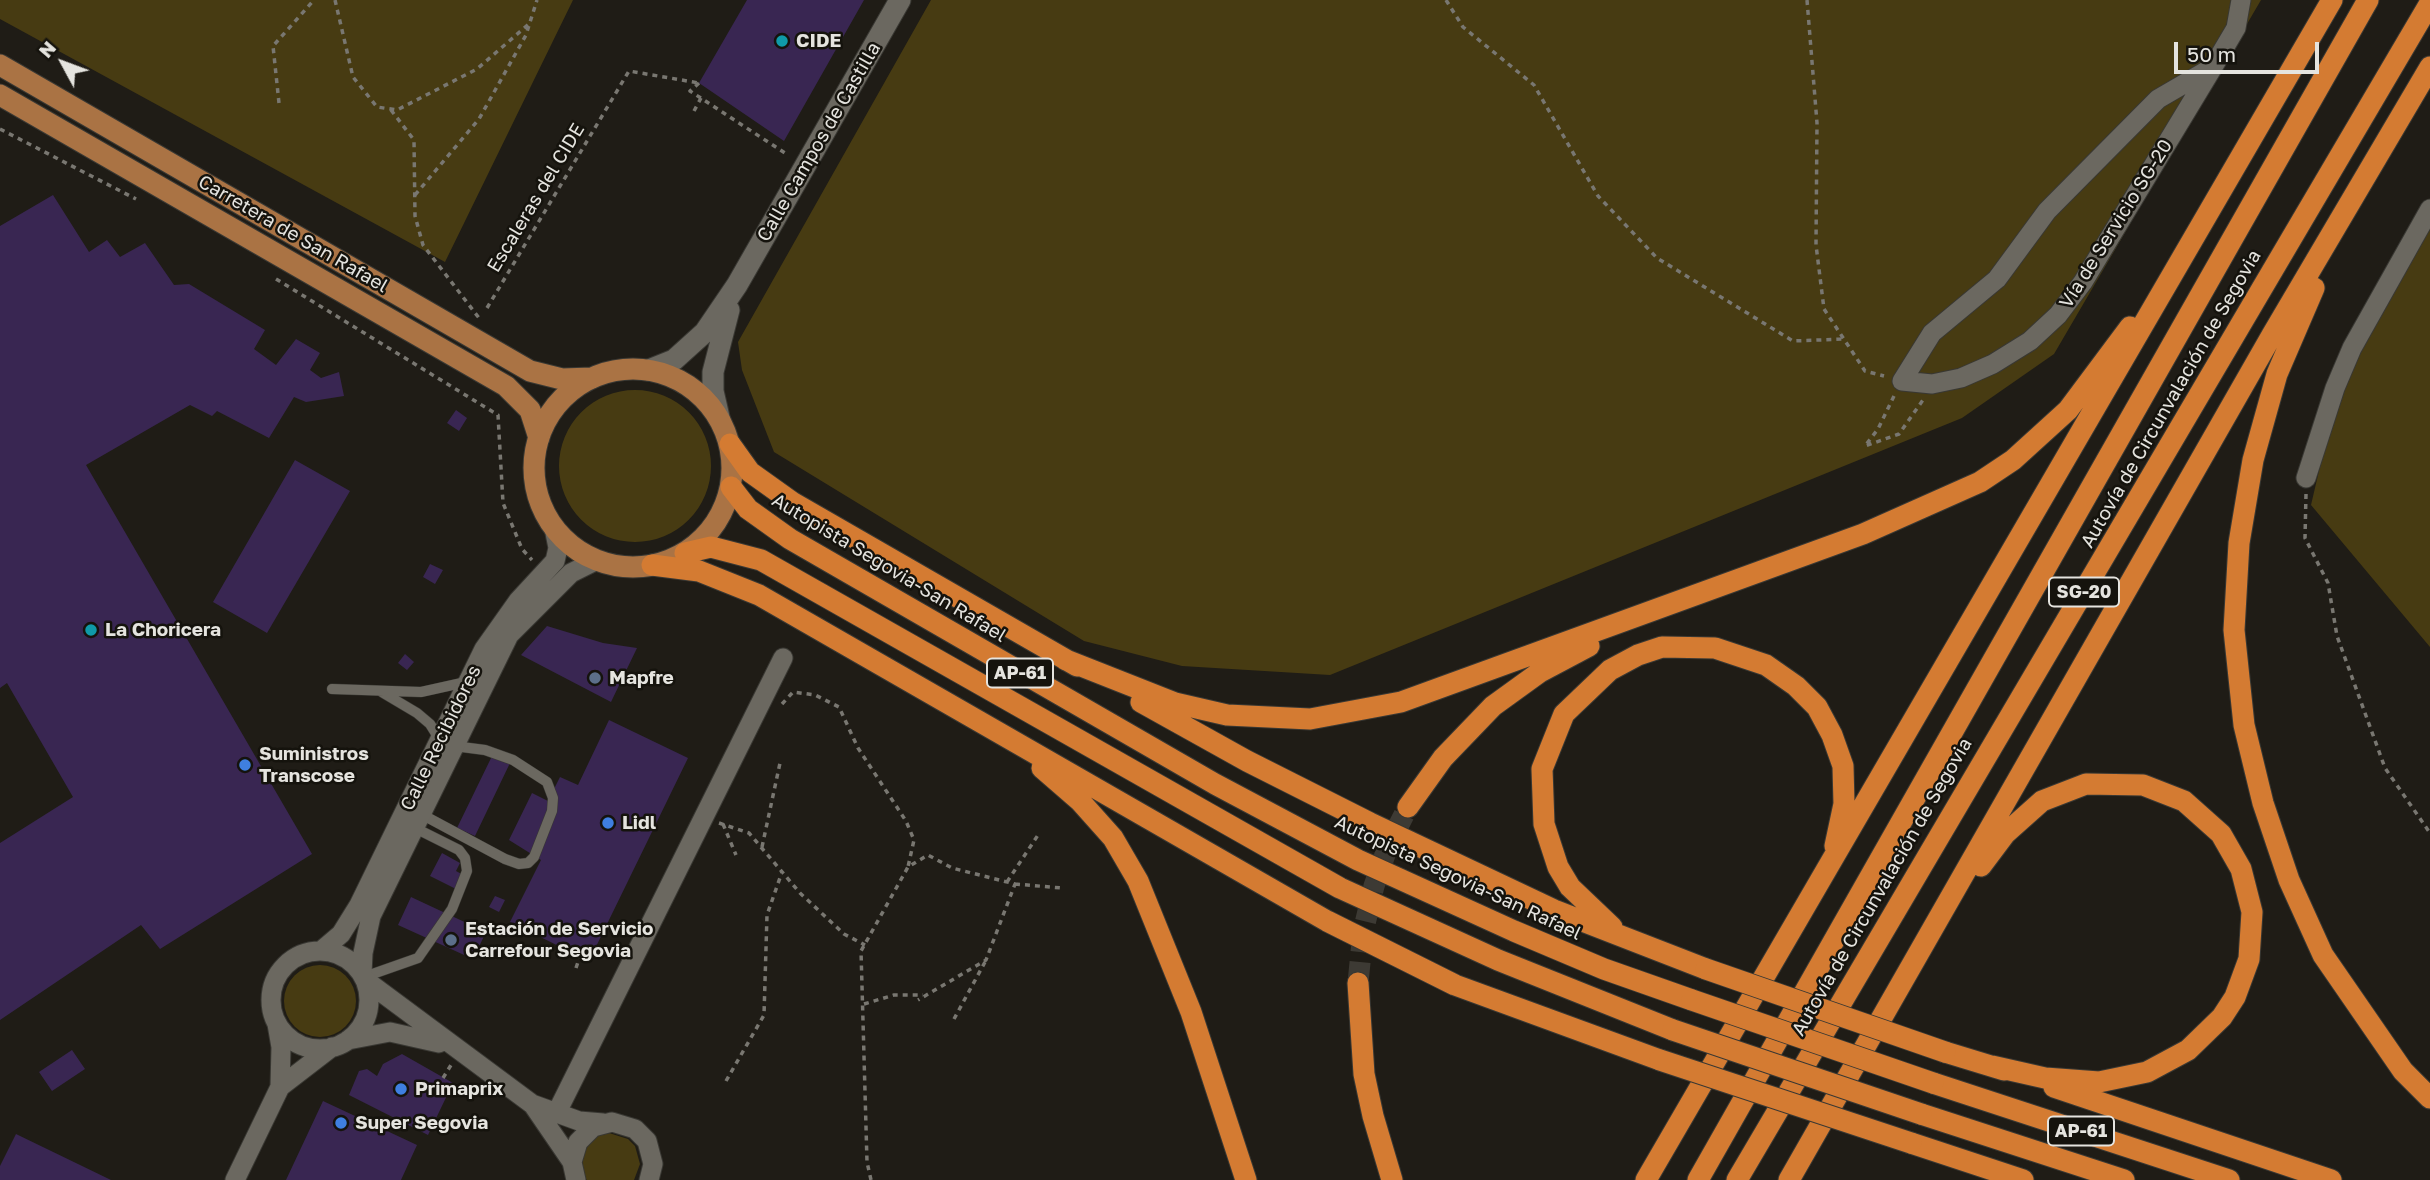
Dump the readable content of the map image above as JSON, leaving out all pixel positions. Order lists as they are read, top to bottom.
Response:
{
  "streets": {
    "highway": [
      "Autovía de Circunvalación de Segovia",
      "Autopista Segovia-San Rafael",
      "SG-20",
      "AP-61"
    ],
    "main road": ["Calle Campos de Castilla", "Carretera de San Rafael"],
    "street": ["Vía de Servicio SG-20", "Calle Recibidores"],
    "path": ["Escaleras del CIDE"]
  },
  "crossings": [
    ["Calle Campos de Castilla", "Carretera de San Rafael"],
    ["Calle Campos de Castilla", "Autopista Segovia-San Rafael"],
    ["Calle Campos de Castilla", "AP-61"],
    ["Calle Campos de Castilla", "Calle Recibidores"],
    ["Carretera de San Rafael", "Autopista Segovia-San Rafael"],
    ["Carretera de San Rafael", "AP-61"],
    ["Carretera de San Rafael", "Calle Recibidores"],
    ["Autopista Segovia-San Rafael", "AP-61"],
    ["Autopista Segovia-San Rafael", "Calle Recibidores"],
    ["AP-61", "Calle Recibidores"]
  ],
  "places": [
    "CIDE",
    "La Choricera",
    "Mapfre",
    "Suministros Transcose",
    "Lidl",
    "Estación de Servicio Carrefour Segovia",
    "Primaprix",
    "Super Segovia"
  ],
  "scale_bar": "50 m",
  "north": "top left"
}
